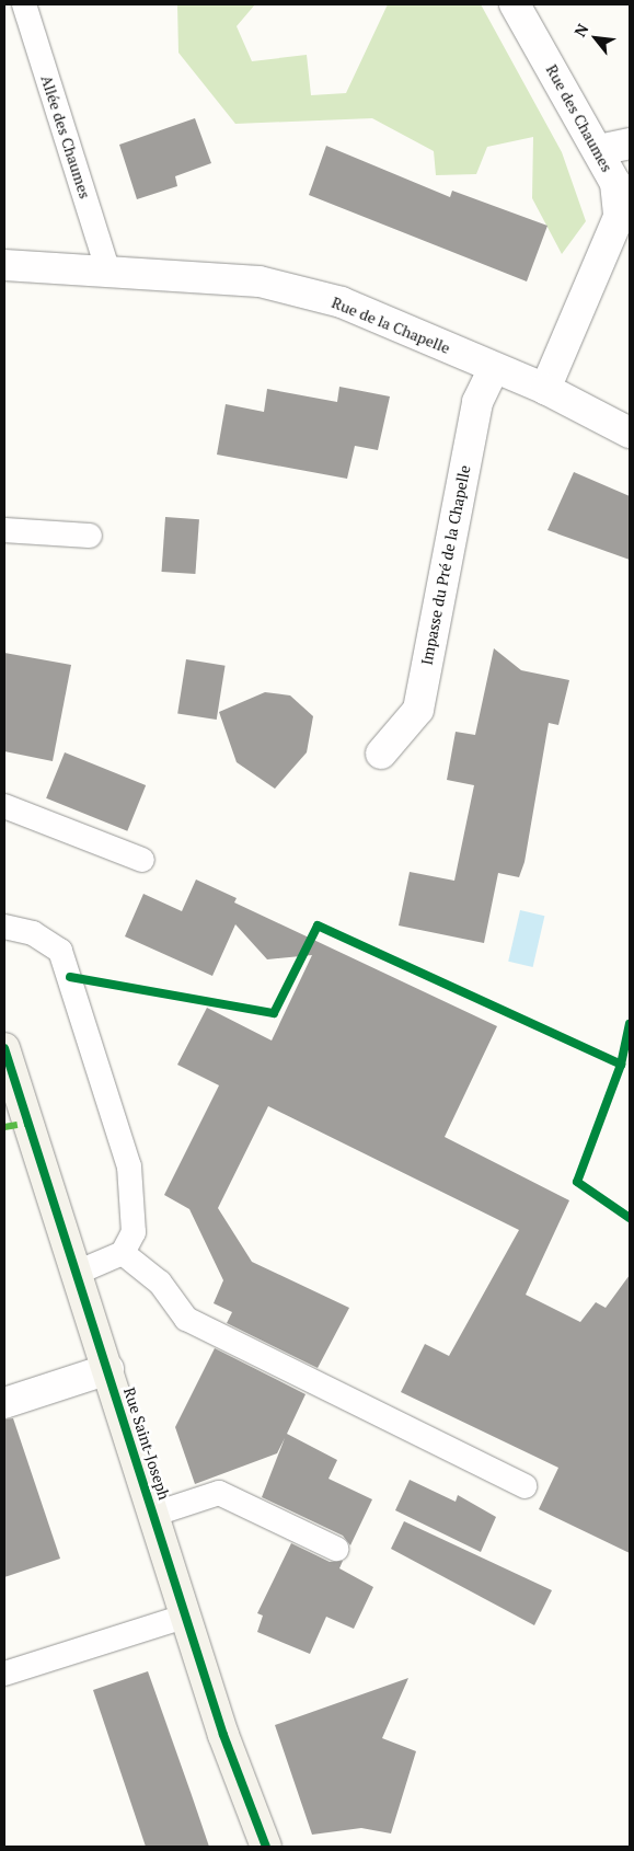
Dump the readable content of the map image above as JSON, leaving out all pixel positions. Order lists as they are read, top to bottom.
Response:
{
  "streets": {
    "street": [
      "Rue des Chaumes",
      "Rue de la Chapelle",
      "Impasse du Pré de la Chapelle",
      "Rue Saint-Joseph"
    ],
    "lane": ["Allée des Chaumes"]
  },
  "crossings": [
    ["Rue des Chaumes", "Rue de la Chapelle"],
    ["Allée des Chaumes", "Rue de la Chapelle"],
    ["Rue de la Chapelle", "Impasse du Pré de la Chapelle"]
  ],
  "north": "top left"
}
